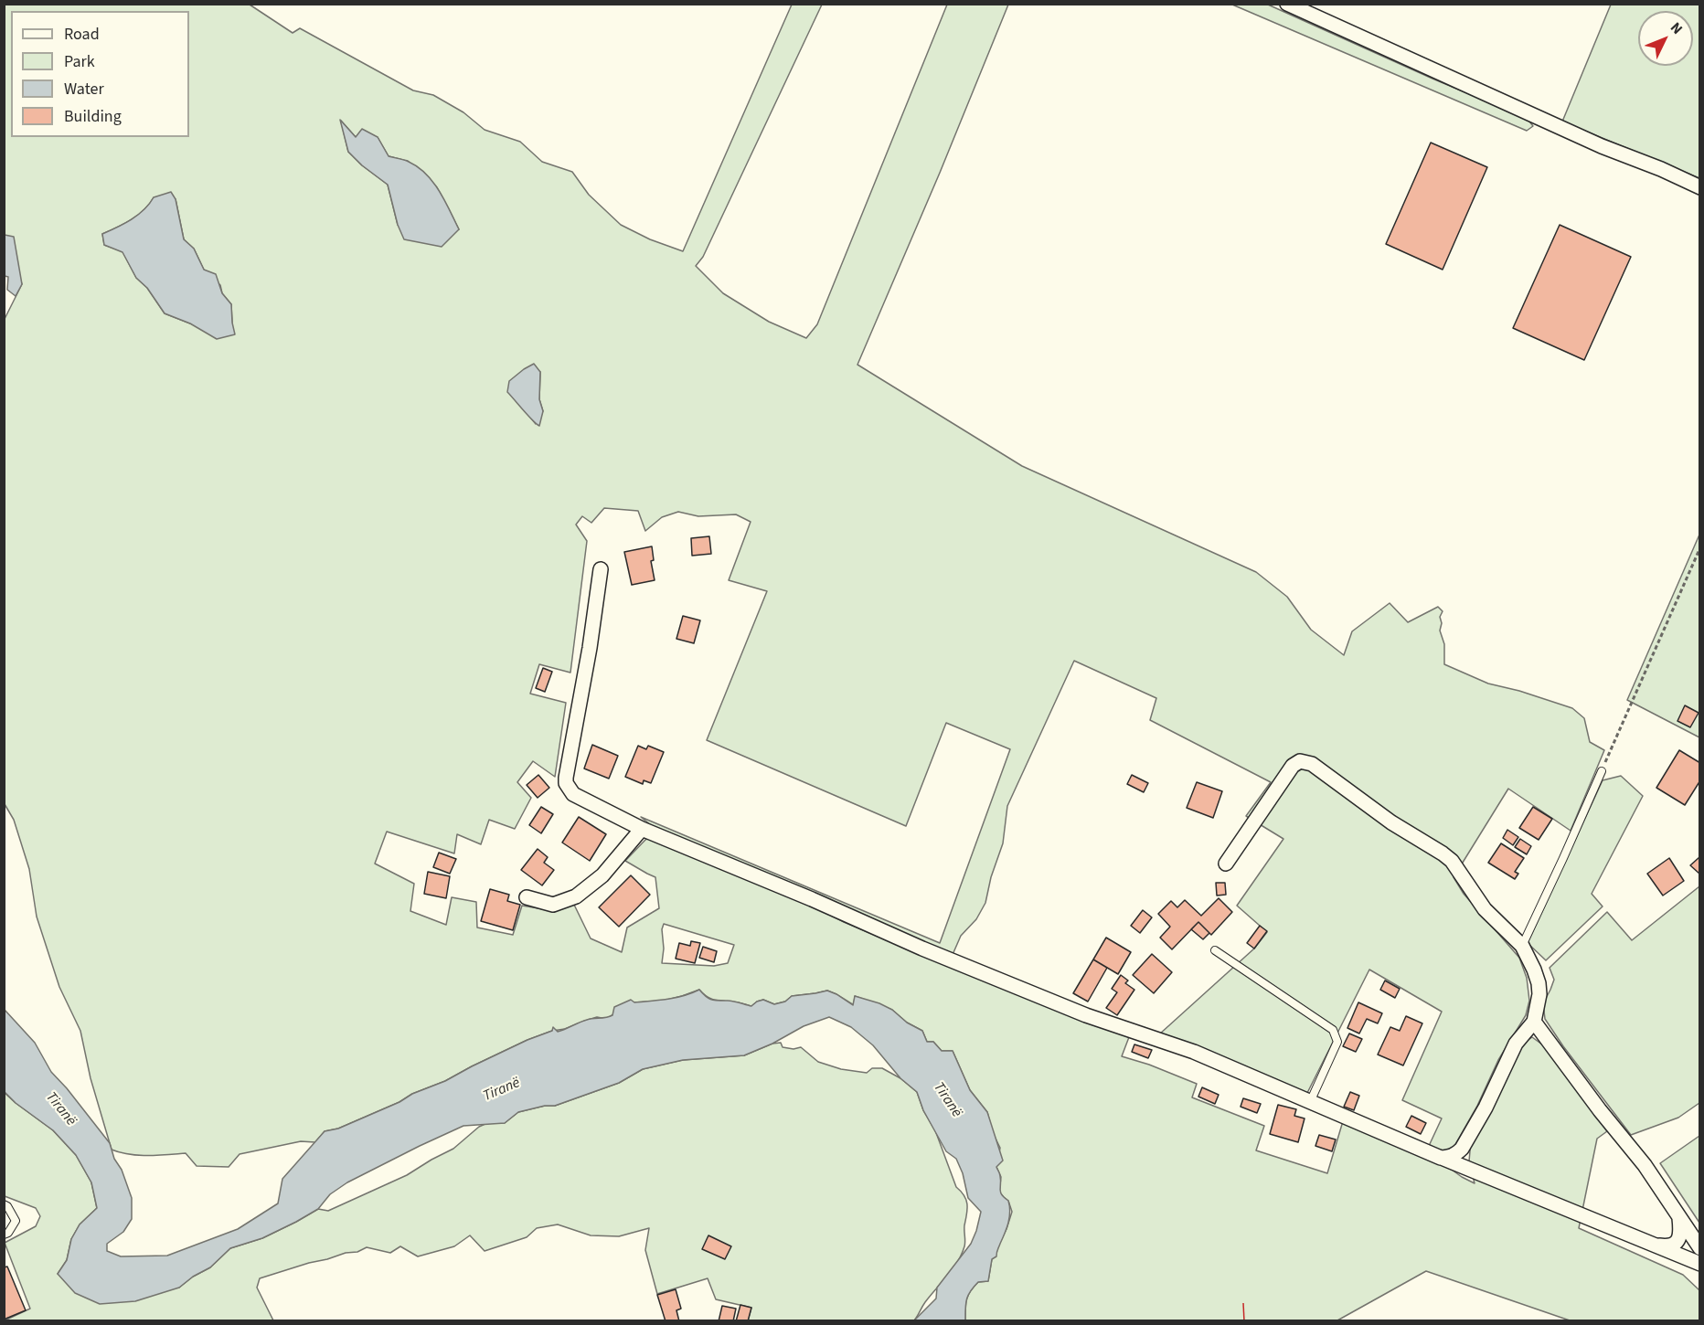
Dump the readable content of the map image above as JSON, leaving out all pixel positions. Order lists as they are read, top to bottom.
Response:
{
  "water": ["Tiranë"],
  "legend": [
    "Road",
    "Park",
    "Water",
    "Building"
  ],
  "north": "top right"
}
